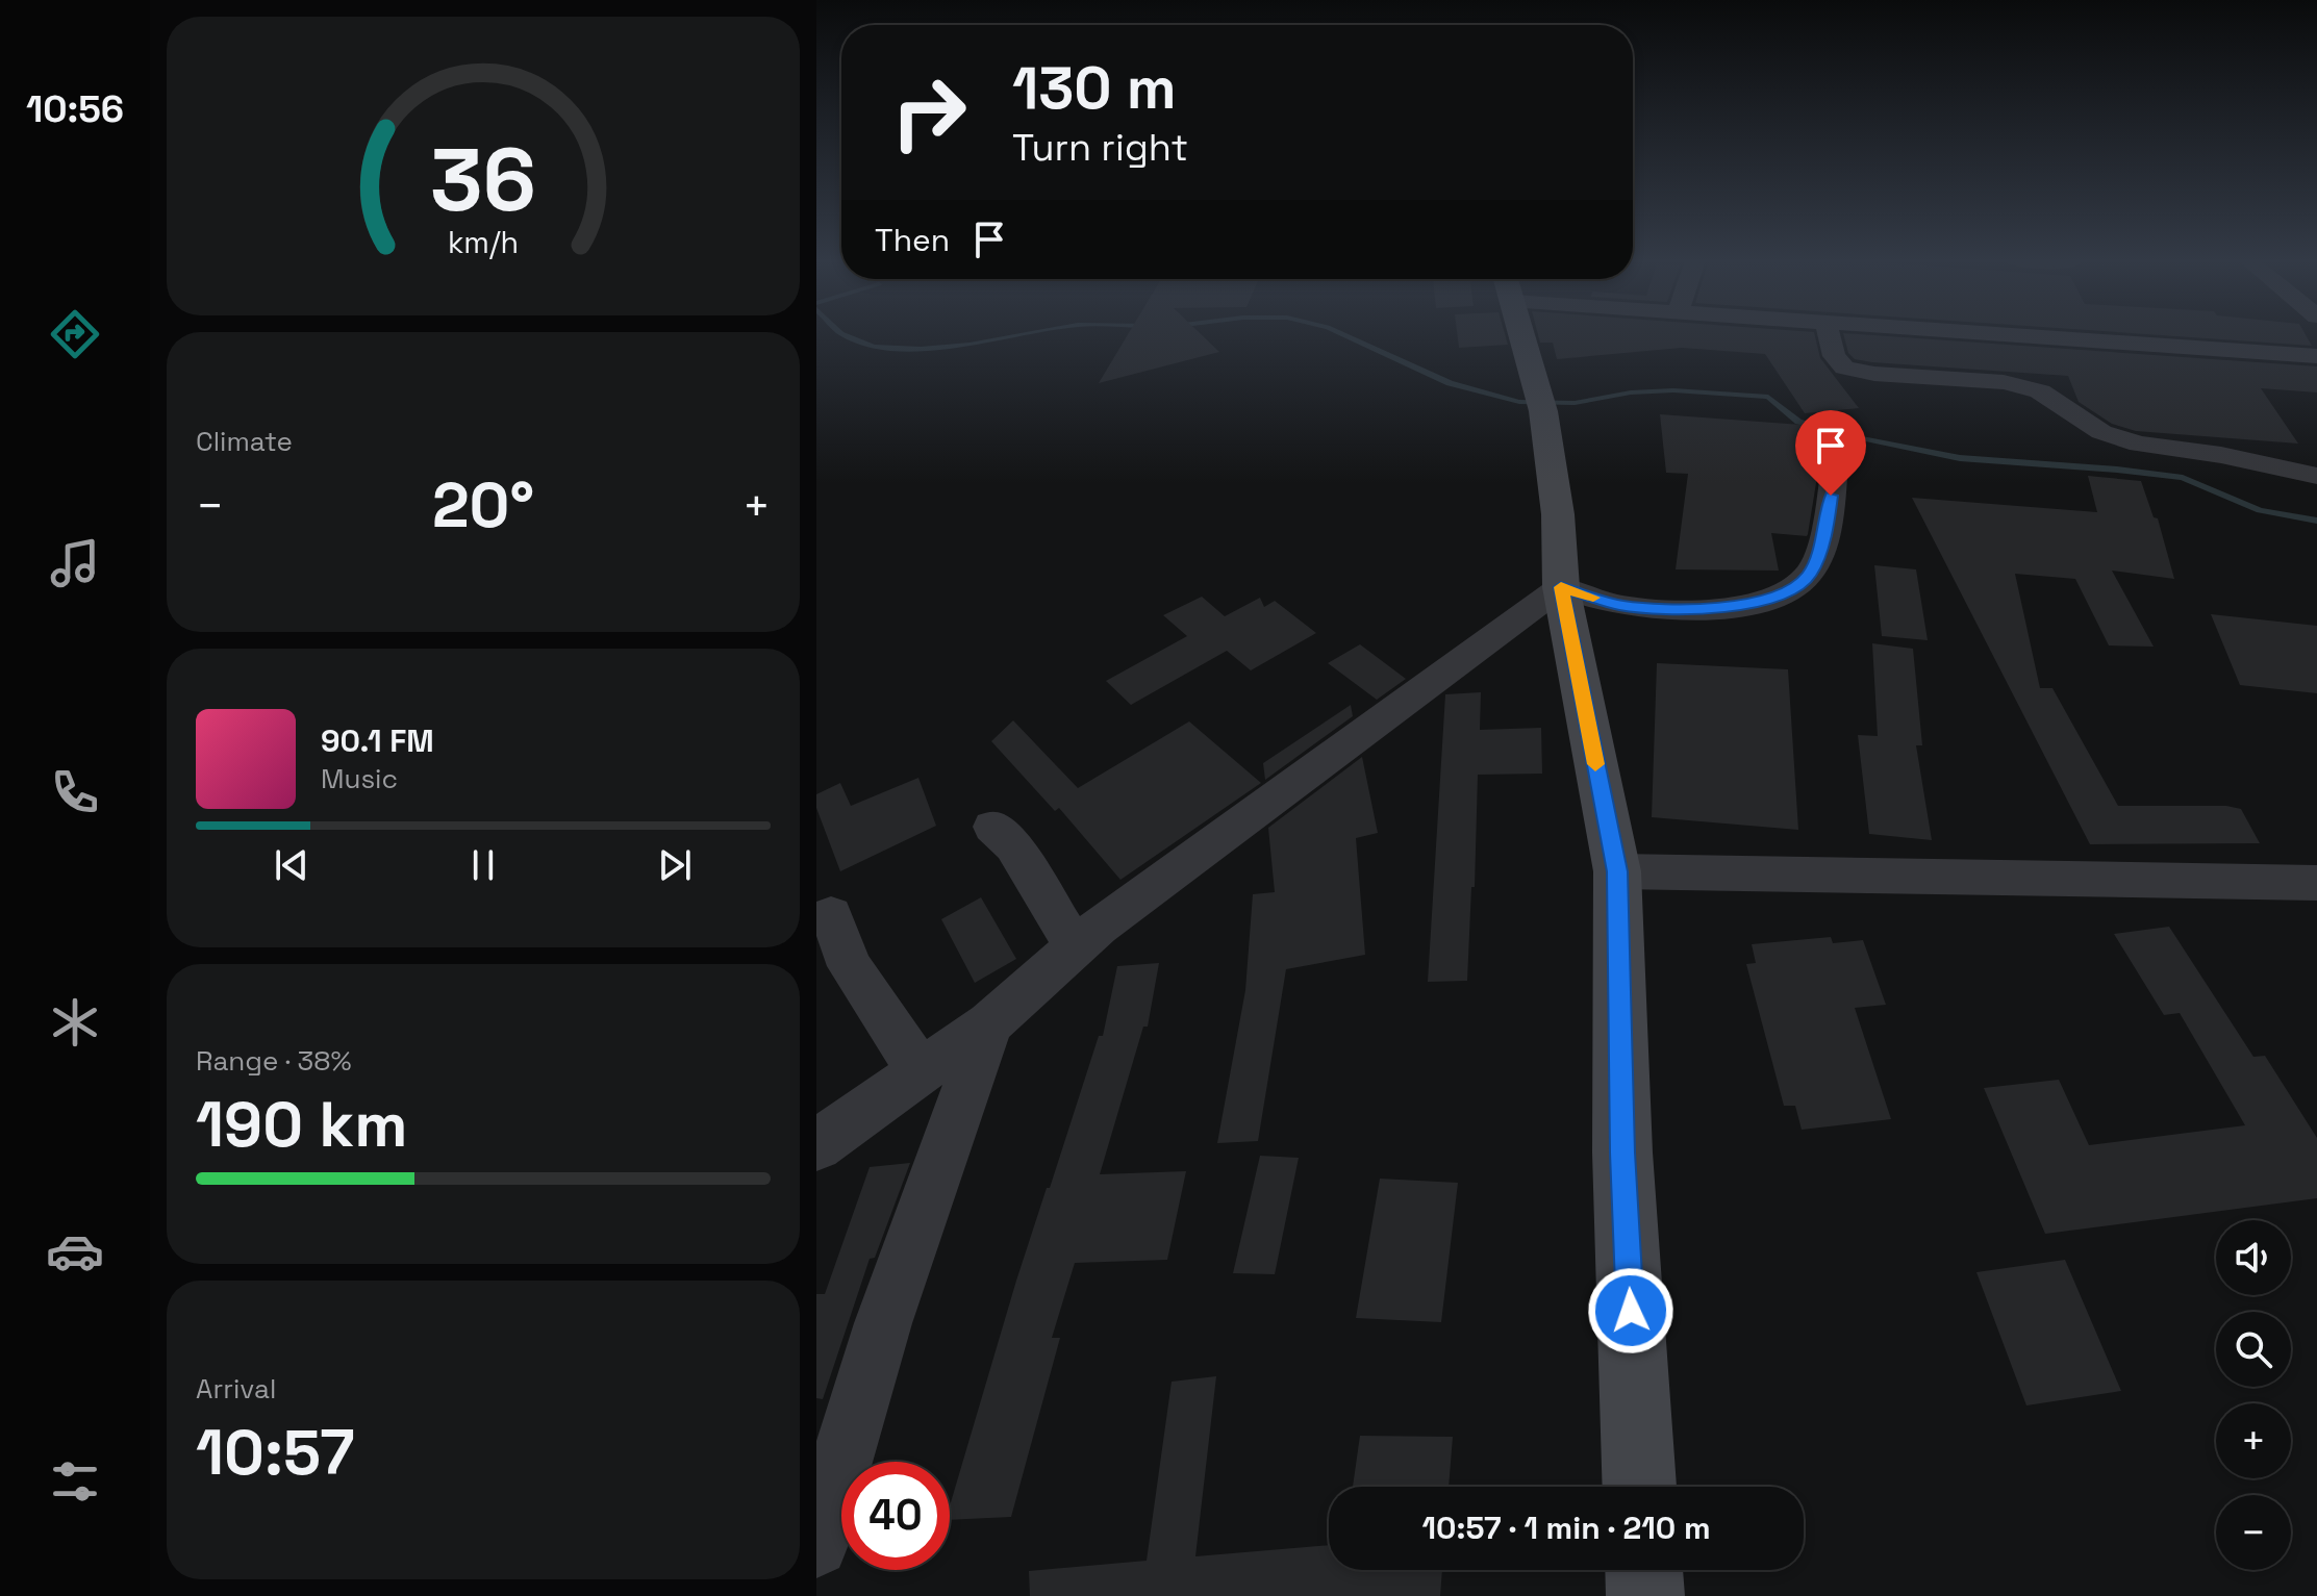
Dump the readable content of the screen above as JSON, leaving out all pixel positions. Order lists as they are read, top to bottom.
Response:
{
  "page": {
    "tabs": "10:56",
    "turn": ["130 m", "Turn right"],
    "then": "Then",
    "tile": [
      "Climate",
      ["Range · 38%", "190 km"],
      ["Arrival", "10:57"]
    ],
    "heat": ["−", "20°", "+"],
    "song": ["90.1 FM", "Music"],
    "map_buttons": ["+", "−"],
    "limit": "40",
    "trip": "10:57 · 1 min · 210 m",
    "gauge": ["36", "km/h"]
  }
}
